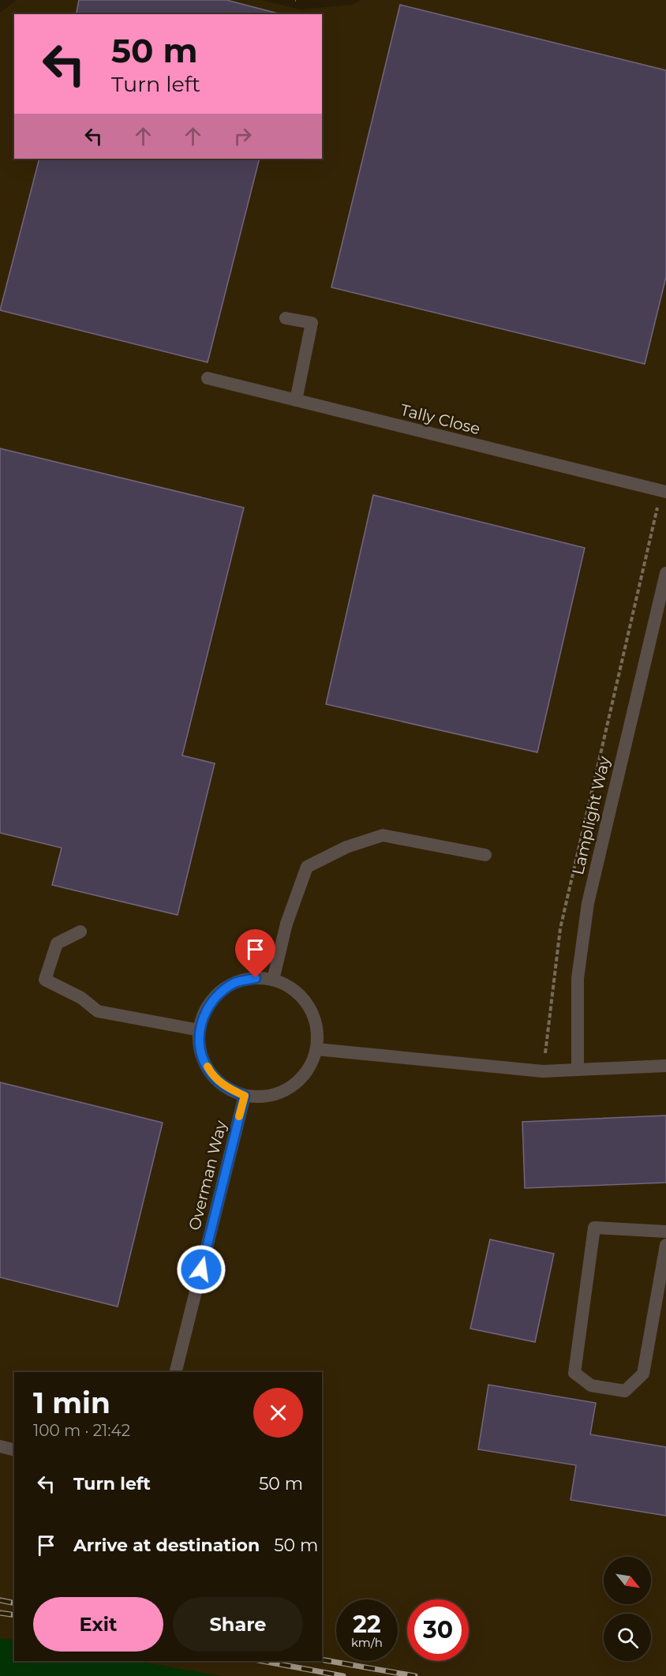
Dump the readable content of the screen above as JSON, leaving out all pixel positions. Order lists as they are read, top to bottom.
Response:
{
  "streets": {
    "street": ["Tally Close", "Lamplight Way", "Overman Way"]
  },
  "north": "bottom right",
  "page": {
    "turn": ["50 m", "Turn left"],
    "heading": ["1 min", "100 m · 21:42"],
    "list": [
      {
        "name": "Turn left",
        "value": "50 m"
      },
      {
        "name": "Arrive at destination",
        "value": "50 m"
      }
    ],
    "buttons": ["Exit", "Share"],
    "speed": "22 km/h",
    "limit": "30"
  }
}
